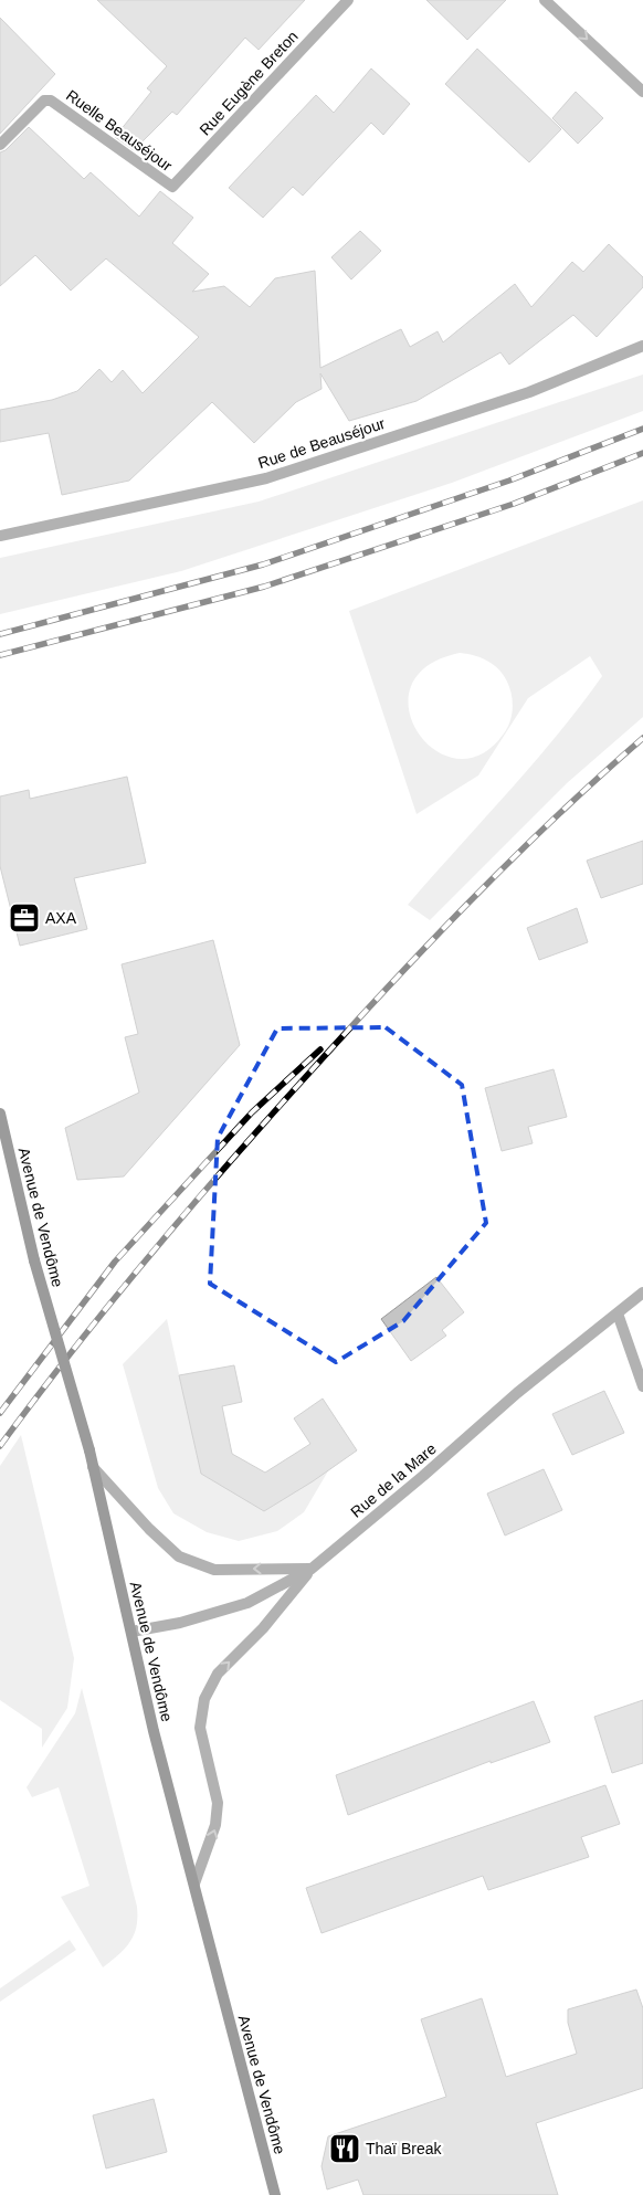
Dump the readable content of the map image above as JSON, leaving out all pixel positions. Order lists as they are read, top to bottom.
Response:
{
  "streets": {
    "main road": ["Avenue de Vendôme"],
    "street": [
      "Rue Eugène Breton",
      "Ruelle Beauséjour",
      "Rue de Beauséjour",
      "Rue de la Mare"
    ]
  },
  "crossings": [
    ["Rue Eugène Breton", "Ruelle Beauséjour"],
    ["Avenue de Vendôme", "Rue de la Mare"]
  ],
  "places": {
    "office": ["AXA"],
    "restaurant": ["Thaï Break"]
  }
}
